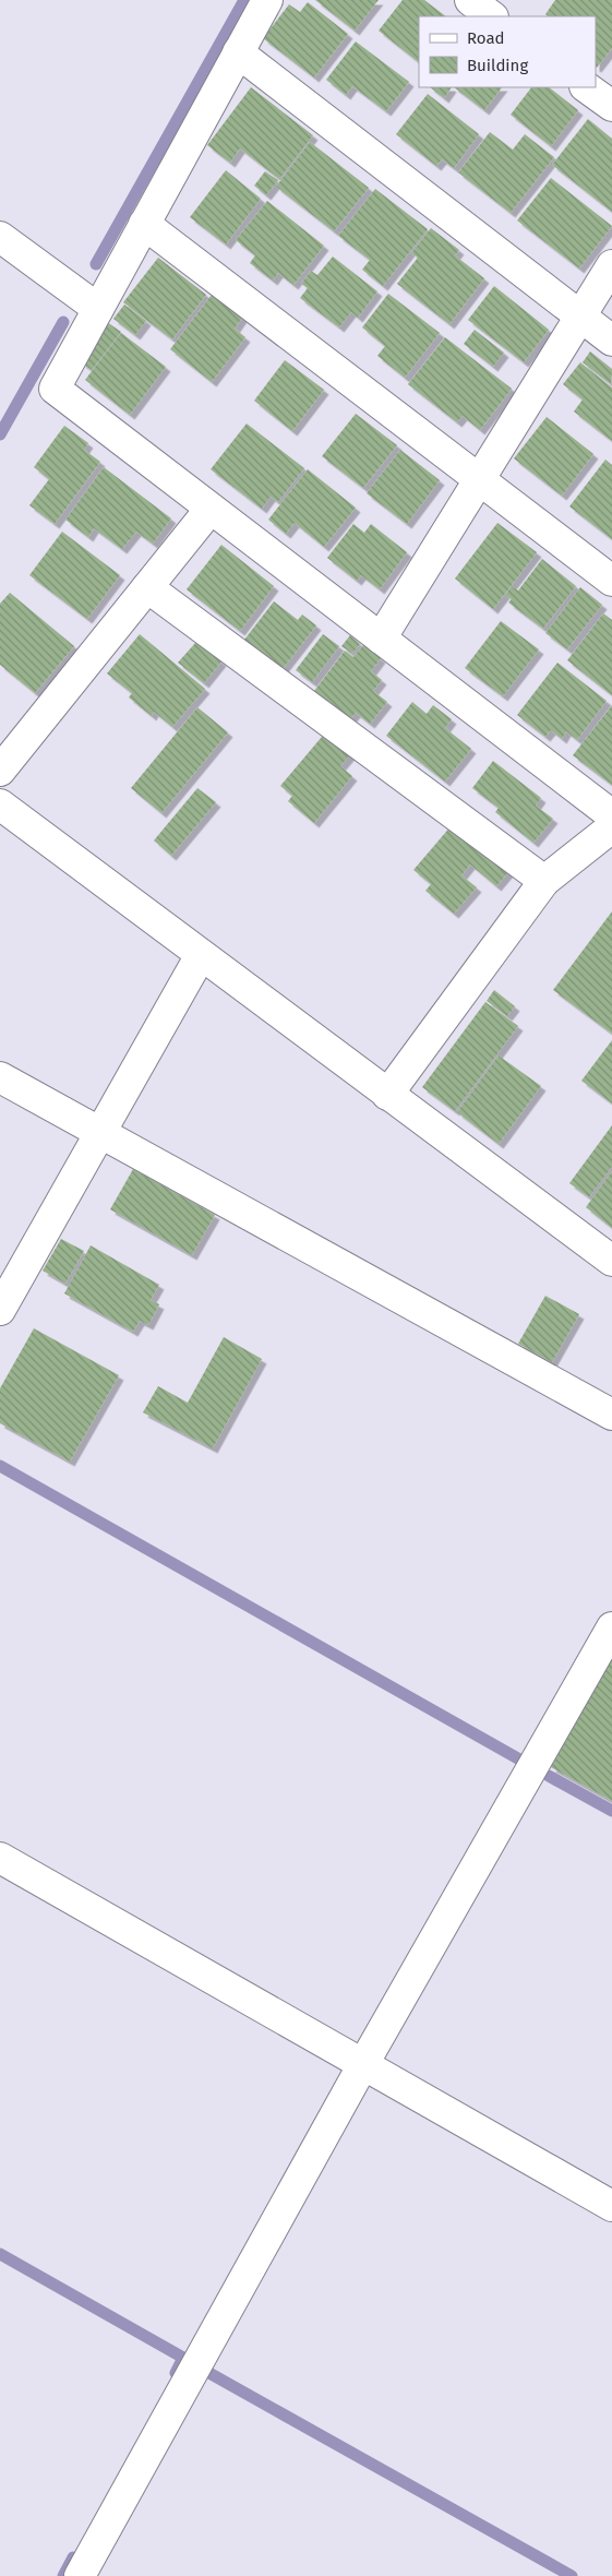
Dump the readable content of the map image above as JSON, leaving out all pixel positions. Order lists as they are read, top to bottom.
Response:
{
  "legend": ["Road", "Building"]
}
